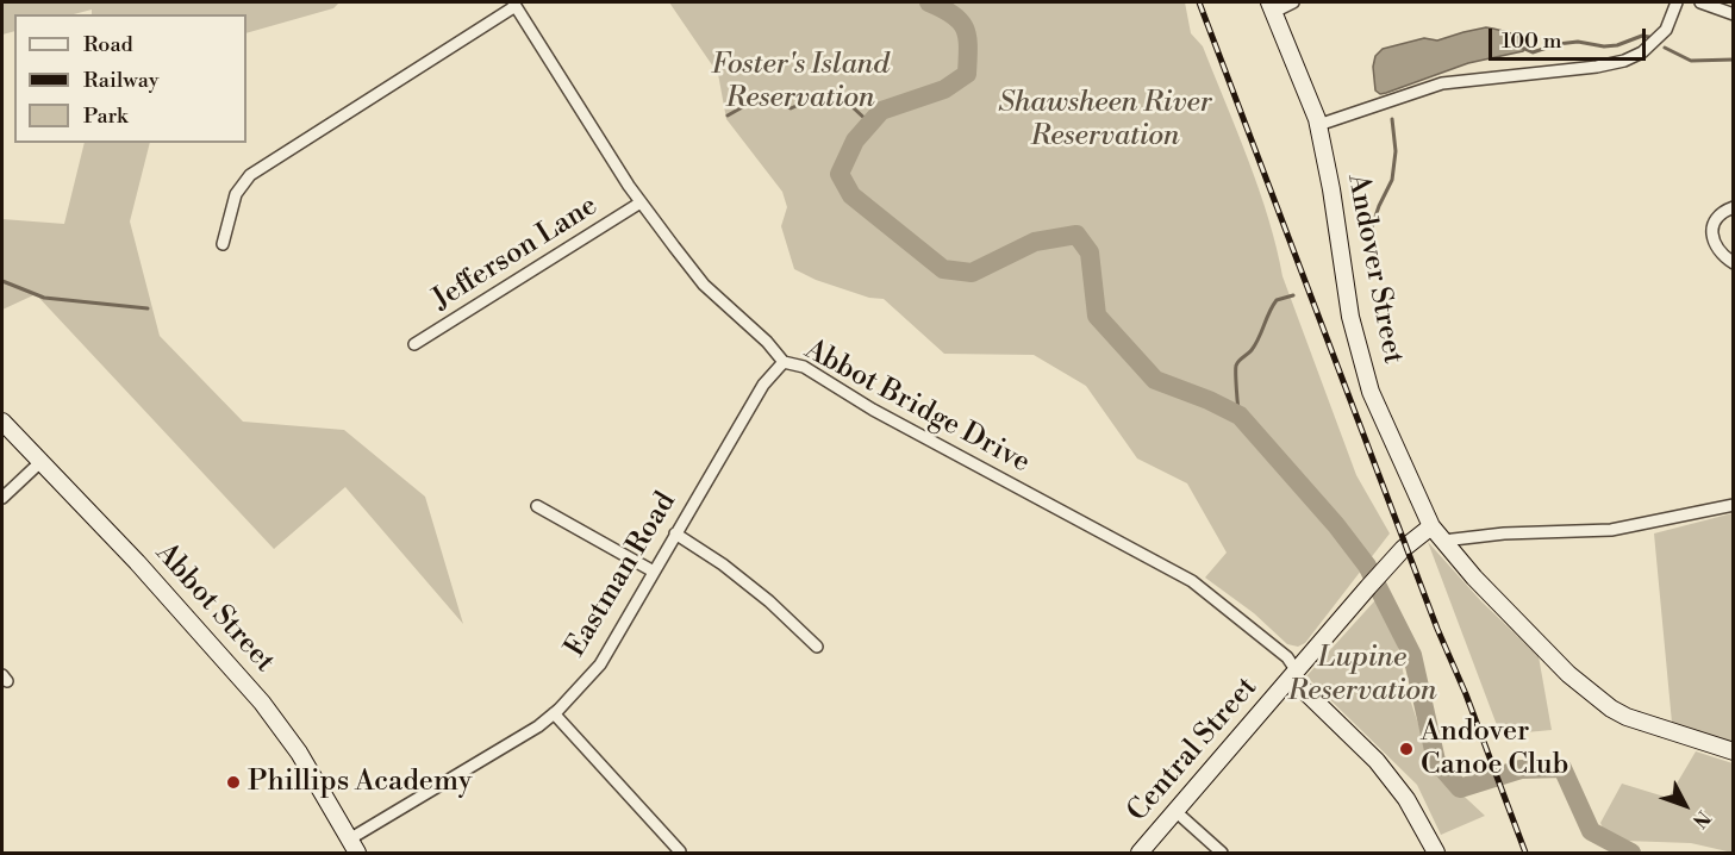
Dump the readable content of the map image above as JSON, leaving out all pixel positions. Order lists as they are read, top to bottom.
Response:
{
  "streets": {
    "main road": ["Andover Street", "Abbot Street", "Central Street"],
    "street": ["Jefferson Lane", "Abbot Bridge Drive", "Eastman Road"]
  },
  "crossings": [
    ["Jefferson Lane", "Abbot Bridge Drive"],
    ["Andover Street", "Central Street"],
    ["Abbot Bridge Drive", "Eastman Road"],
    ["Abbot Bridge Drive", "Central Street"],
    ["Eastman Road", "Abbot Street"]
  ],
  "parks": ["Foster's Island Reservation", "Shawsheen River Reservation", "Lupine Reservation"],
  "places": ["Andover Canoe Club", "Phillips Academy"],
  "legend": ["Road", "Railway", "Park"],
  "scale_bar": "100 m",
  "north": "bottom right"
}
